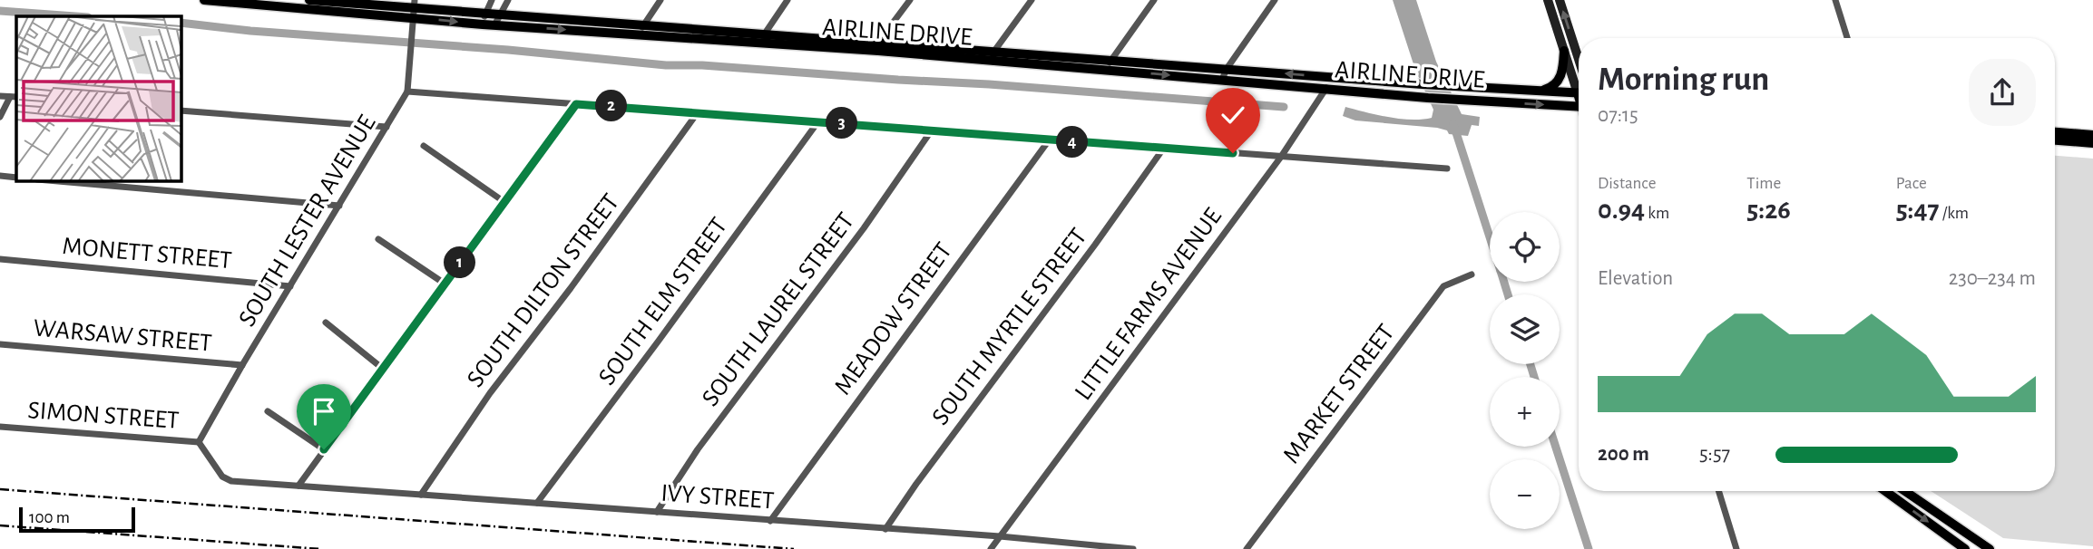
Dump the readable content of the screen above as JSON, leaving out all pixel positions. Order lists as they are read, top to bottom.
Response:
{
  "streets": {
    "main road": ["AIRLINE DRIVE"],
    "street": [
      "SOUTH LESTER AVENUE",
      "MONETT STREET",
      "SOUTH DILTON STREET",
      "SOUTH ELM STREET",
      "LITTLE FARMS AVENUE",
      "SOUTH LAUREL STREET",
      "MEADOW STREET",
      "SOUTH MYRTLE STREET",
      "WARSAW STREET",
      "MARKET STREET",
      "SIMON STREET",
      "IVY STREET"
    ]
  },
  "crossings": [
    ["AIRLINE DRIVE", "SOUTH LESTER AVENUE"],
    ["AIRLINE DRIVE", "LITTLE FARMS AVENUE"],
    ["SOUTH LESTER AVENUE", "MONETT STREET"],
    ["SOUTH LESTER AVENUE", "WARSAW STREET"],
    ["SOUTH LESTER AVENUE", "SIMON STREET"],
    ["SOUTH DILTON STREET", "IVY STREET"],
    ["SOUTH ELM STREET", "IVY STREET"],
    ["LITTLE FARMS AVENUE", "IVY STREET"],
    ["SOUTH LAUREL STREET", "IVY STREET"],
    ["MEADOW STREET", "IVY STREET"],
    ["SOUTH MYRTLE STREET", "IVY STREET"],
    ["SIMON STREET", "IVY STREET"]
  ],
  "scale_bar": "100 m",
  "page": {
    "heading": ["Morning run", "07:15"],
    "pins": [
      "2",
      "3",
      "4",
      "1"
    ],
    "stats": [
      ["Distance", "0.94 km"],
      ["Time", "5:26"],
      ["Pace", "5:47 /km"]
    ],
    "map_buttons": ["+", "−"],
    "chart": ["Elevation", "230–234 m"],
    "list": [
      {
        "name": "200 m",
        "note": "5:57"
      }
    ],
    "scale": "100 m"
  }
}
